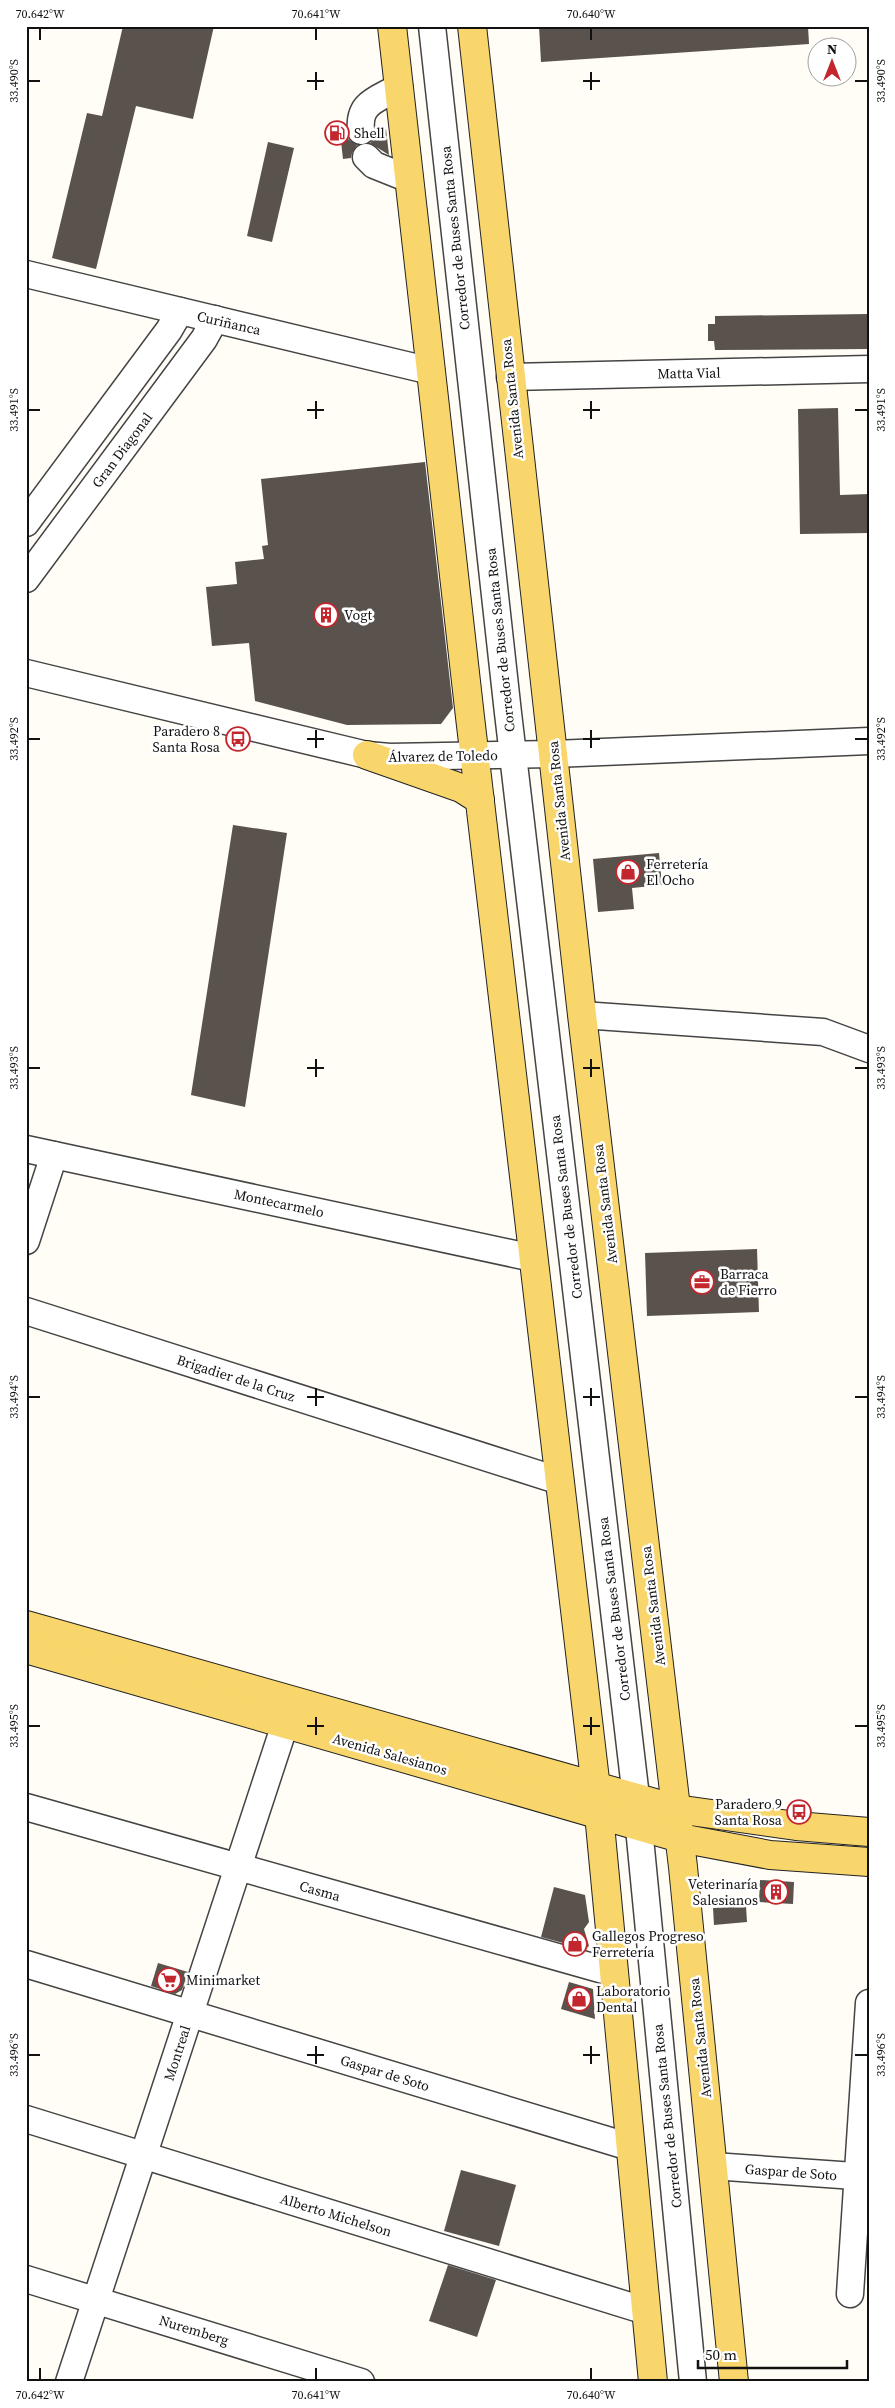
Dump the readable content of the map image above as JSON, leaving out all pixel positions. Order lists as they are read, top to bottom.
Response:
{
  "streets": {
    "main road": ["Avenida Santa Rosa", "Avenida Salesianos"],
    "street": [
      "Corredor de Buses Santa Rosa",
      "Curiñanca",
      "Matta Vial",
      "Gran Diagonal",
      "Álvarez de Toledo",
      "Montecarmelo",
      "Brigadier de la Cruz",
      "Casma",
      "Montreal",
      "Gaspar de Soto",
      "Alberto Michelson",
      "Nuremberg"
    ]
  },
  "crossings": [
    ["Corredor de Buses Santa Rosa", "Álvarez de Toledo"],
    ["Corredor de Buses Santa Rosa", "Avenida Salesianos"],
    ["Curiñanca", "Gran Diagonal"],
    ["Matta Vial", "Avenida Santa Rosa"],
    ["Avenida Santa Rosa", "Álvarez de Toledo"],
    ["Avenida Santa Rosa", "Avenida Salesianos"],
    ["Avenida Santa Rosa", "Gaspar de Soto"],
    ["Avenida Salesianos", "Montreal"],
    ["Casma", "Montreal"],
    ["Montreal", "Gaspar de Soto"],
    ["Montreal", "Alberto Michelson"],
    ["Montreal", "Nuremberg"]
  ],
  "places": {
    "fuel station": ["Shell"],
    "building": ["Vogt", "Veterinaría Salesianos"],
    "bus stop": ["Paradero 8 Santa Rosa", "Paradero 9 Santa Rosa"],
    "shop": ["Ferretería El Ocho", "Gallegos Progreso Ferretería", "Laboratorio Dental"],
    "office": ["Barraca de Fierro"],
    "supermarket": ["Minimarket"]
  },
  "scale_bar": "50 m",
  "north": "top",
  "coordinates": [
    "70.642°W",
    "70.641°W",
    "70.640°W",
    "33.490°S",
    "33.491°S",
    "33.492°S",
    "33.493°S",
    "33.494°S",
    "33.495°S",
    "33.496°S"
  ]
}
